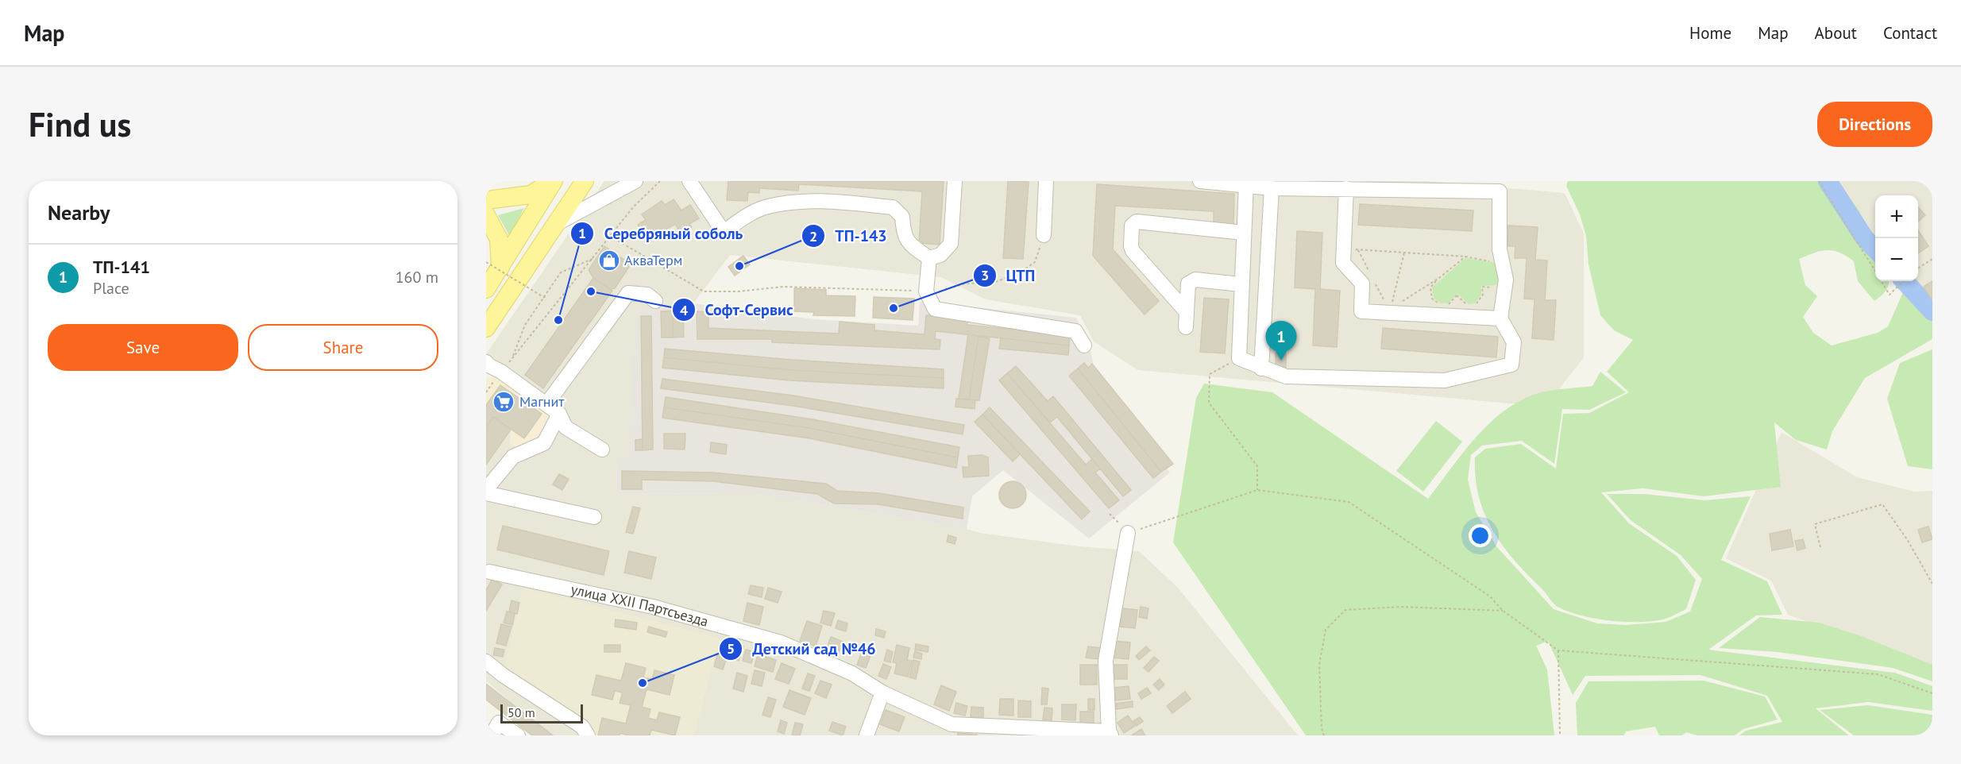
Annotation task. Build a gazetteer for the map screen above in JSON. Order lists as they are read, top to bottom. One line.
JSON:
{"streets":{"street":["улица XXII Партсъезда"]},"places":{"shop":["АкваТерм"],"other":["ТП-143","Софт-Сервис","ЦТП","Серебряный соболь","Детский сад №46"],"supermarket":["Магнит"]},"scale_bar":"50 m","page":{"header":"Map","nav":["Home","Map","About","Contact"],"buttons":["Directions",["Save","Share"]],"title":"Find us","heading":"Nearby","map_buttons":["+","−"],"list":[{"mark":"1","name":"ТП-141","note":"Place","value":"160 m"}],"pins":"1","scale":"50 m"}}
